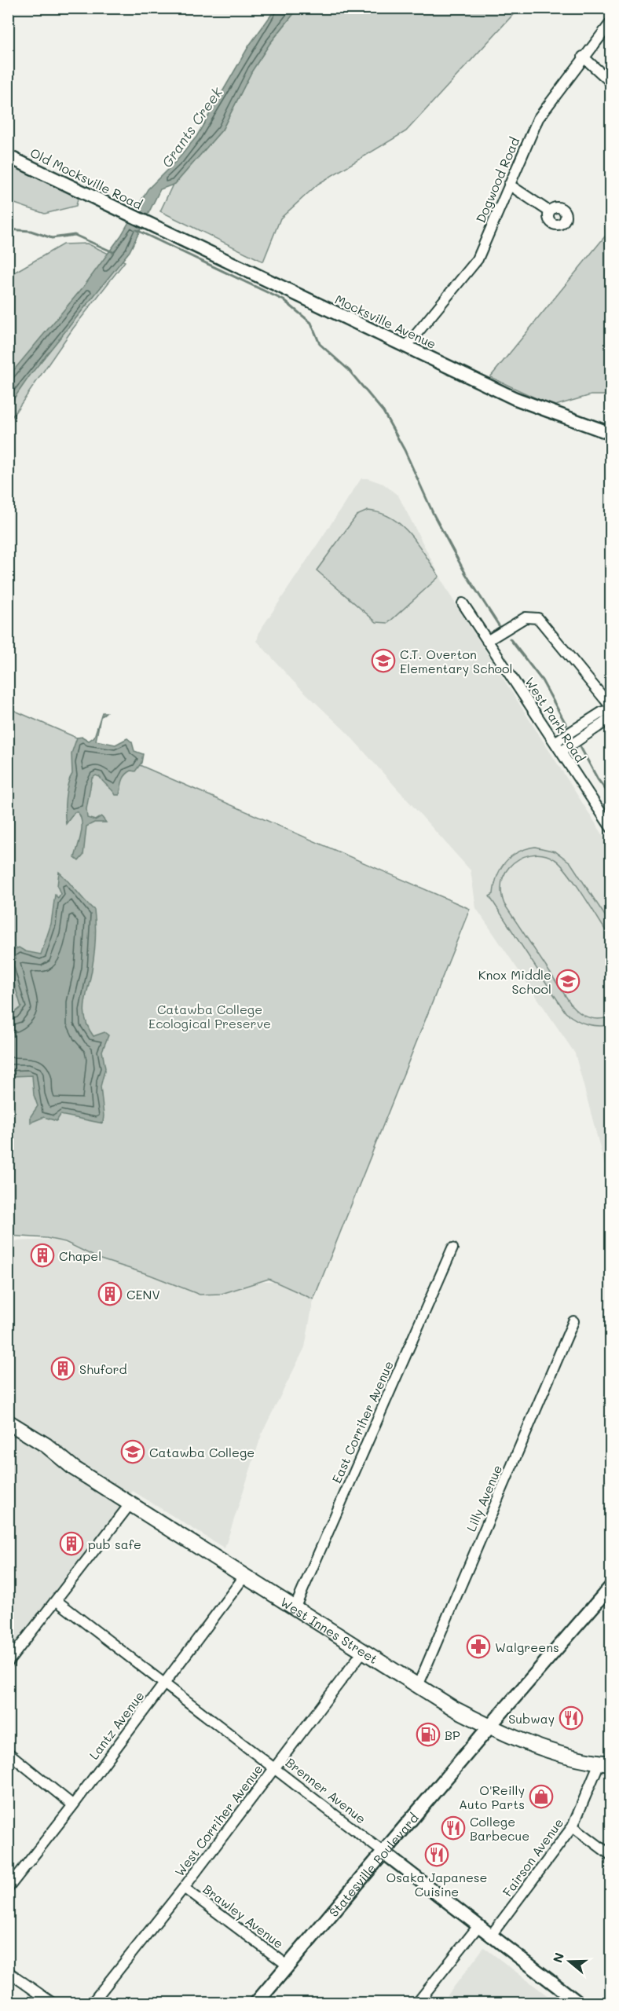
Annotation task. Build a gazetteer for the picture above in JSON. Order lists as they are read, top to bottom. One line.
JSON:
{"streets":{"main road":["West Innes Street","Statesville Boulevard"],"street":["Old Mocksville Road","Dogwood Road","Mocksville Avenue","West Park Road","East Corriher Avenue","Lilly Avenue","Lantz Avenue","Brenner Avenue","West Corriher Avenue","Fairson Avenue","Brawley Avenue"]},"crossings":[["Old Mocksville Road","Mocksville Avenue"],["Dogwood Road","Mocksville Avenue"],["East Corriher Avenue","West Innes Street"],["Lilly Avenue","West Innes Street"],["West Innes Street","Lantz Avenue"],["West Innes Street","West Corriher Avenue"],["West Innes Street","Fairson Avenue"],["West Innes Street","Statesville Boulevard"],["Lantz Avenue","Brenner Avenue"],["Brenner Avenue","West Corriher Avenue"],["Brenner Avenue","Fairson Avenue"],["Brenner Avenue","Statesville Boulevard"],["West Corriher Avenue","Brawley Avenue"],["Statesville Boulevard","Brawley Avenue"]],"water":["Grants Creek"],"parks":["Catawba College Ecological Preserve"],"places":{"school or university":["C.T. Overton Elementary School","Knox Middle School","Catawba College"],"building":["Chapel","CENV","Shuford","pub safe"],"pharmacy":["Walgreens"],"restaurant":["Subway","College Barbecue","Osaka Japanese Cuisine"],"fuel station":["BP"],"shop":["O'Reilly Auto Parts"]},"north":"left"}
